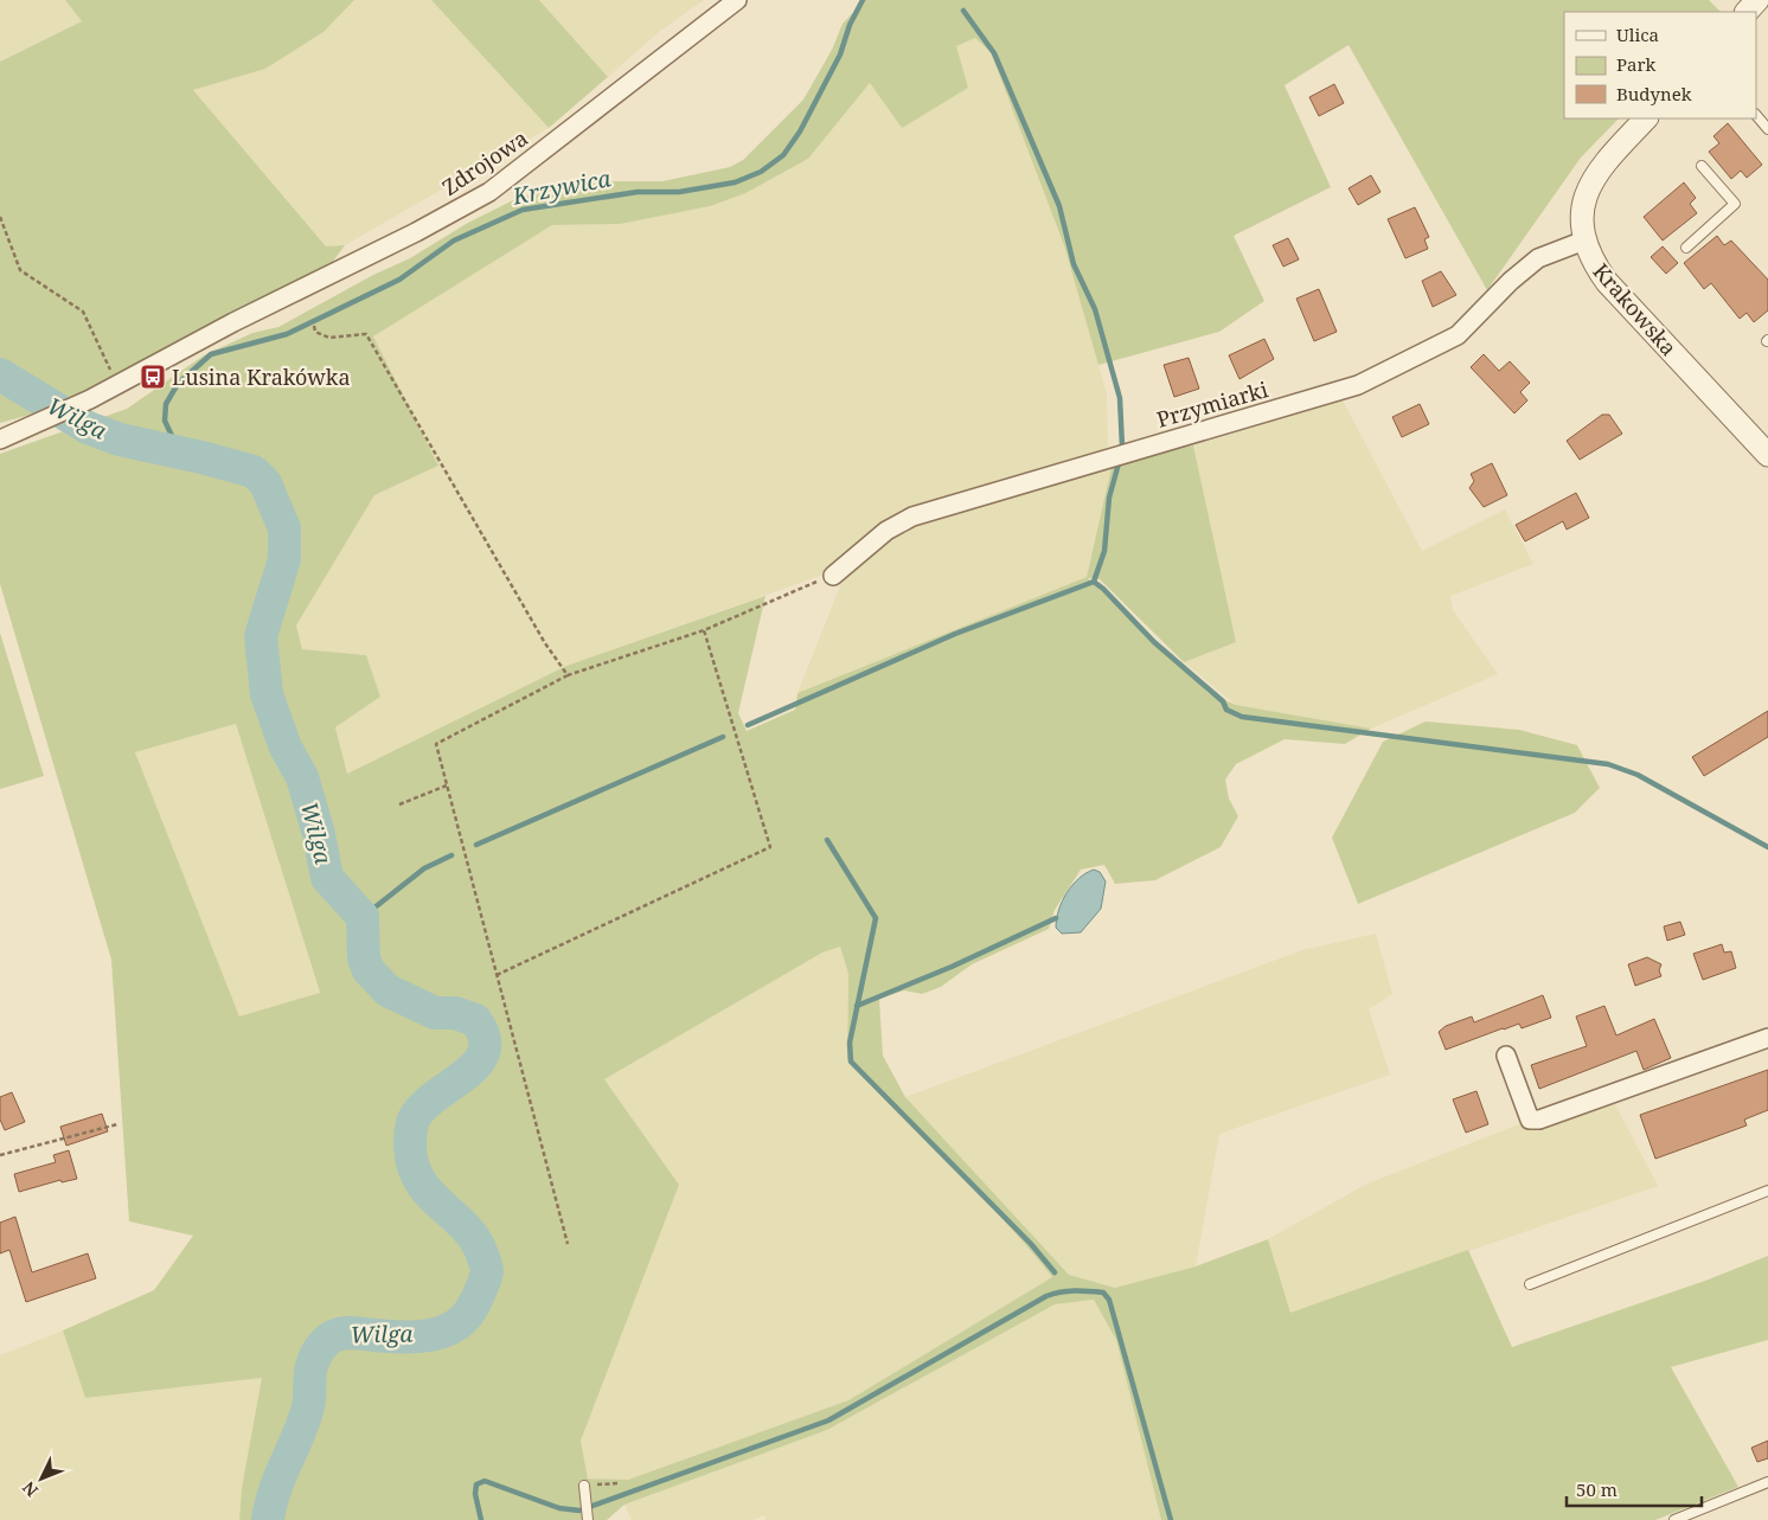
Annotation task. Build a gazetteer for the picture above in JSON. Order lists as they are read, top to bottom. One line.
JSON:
{"streets":{"street":["Zdrojowa","Krakowska","Przymiarki"]},"crossings":[["Krakowska","Przymiarki"]],"water":["Krzywica","Wilga"],"places":{"bus stop":["Lusina Krakówka"]},"legend":["Ulica","Park","Budynek"],"scale_bar":"50 m","north":"bottom left"}
